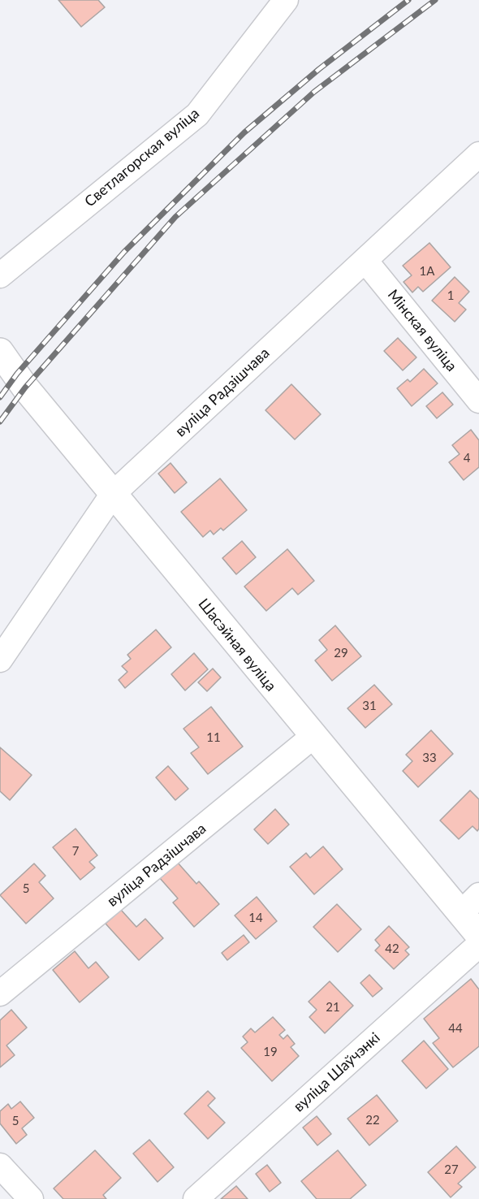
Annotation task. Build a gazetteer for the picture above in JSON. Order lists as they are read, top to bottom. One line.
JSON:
{"streets":{"main road":["Шасэйная вуліца"],"street":["Светлагорская вуліца","Мінская вуліца","вуліца Радзішчава","вуліца Шаўчэнкі"]},"crossings":[["Мінская вуліца","вуліца Радзішчава"],["вуліца Радзішчава","Шасэйная вуліца"]],"house_numbers":["1А","1","4","29","31","11","33","7","5","14","42","21","44","19","22","5","27"]}
